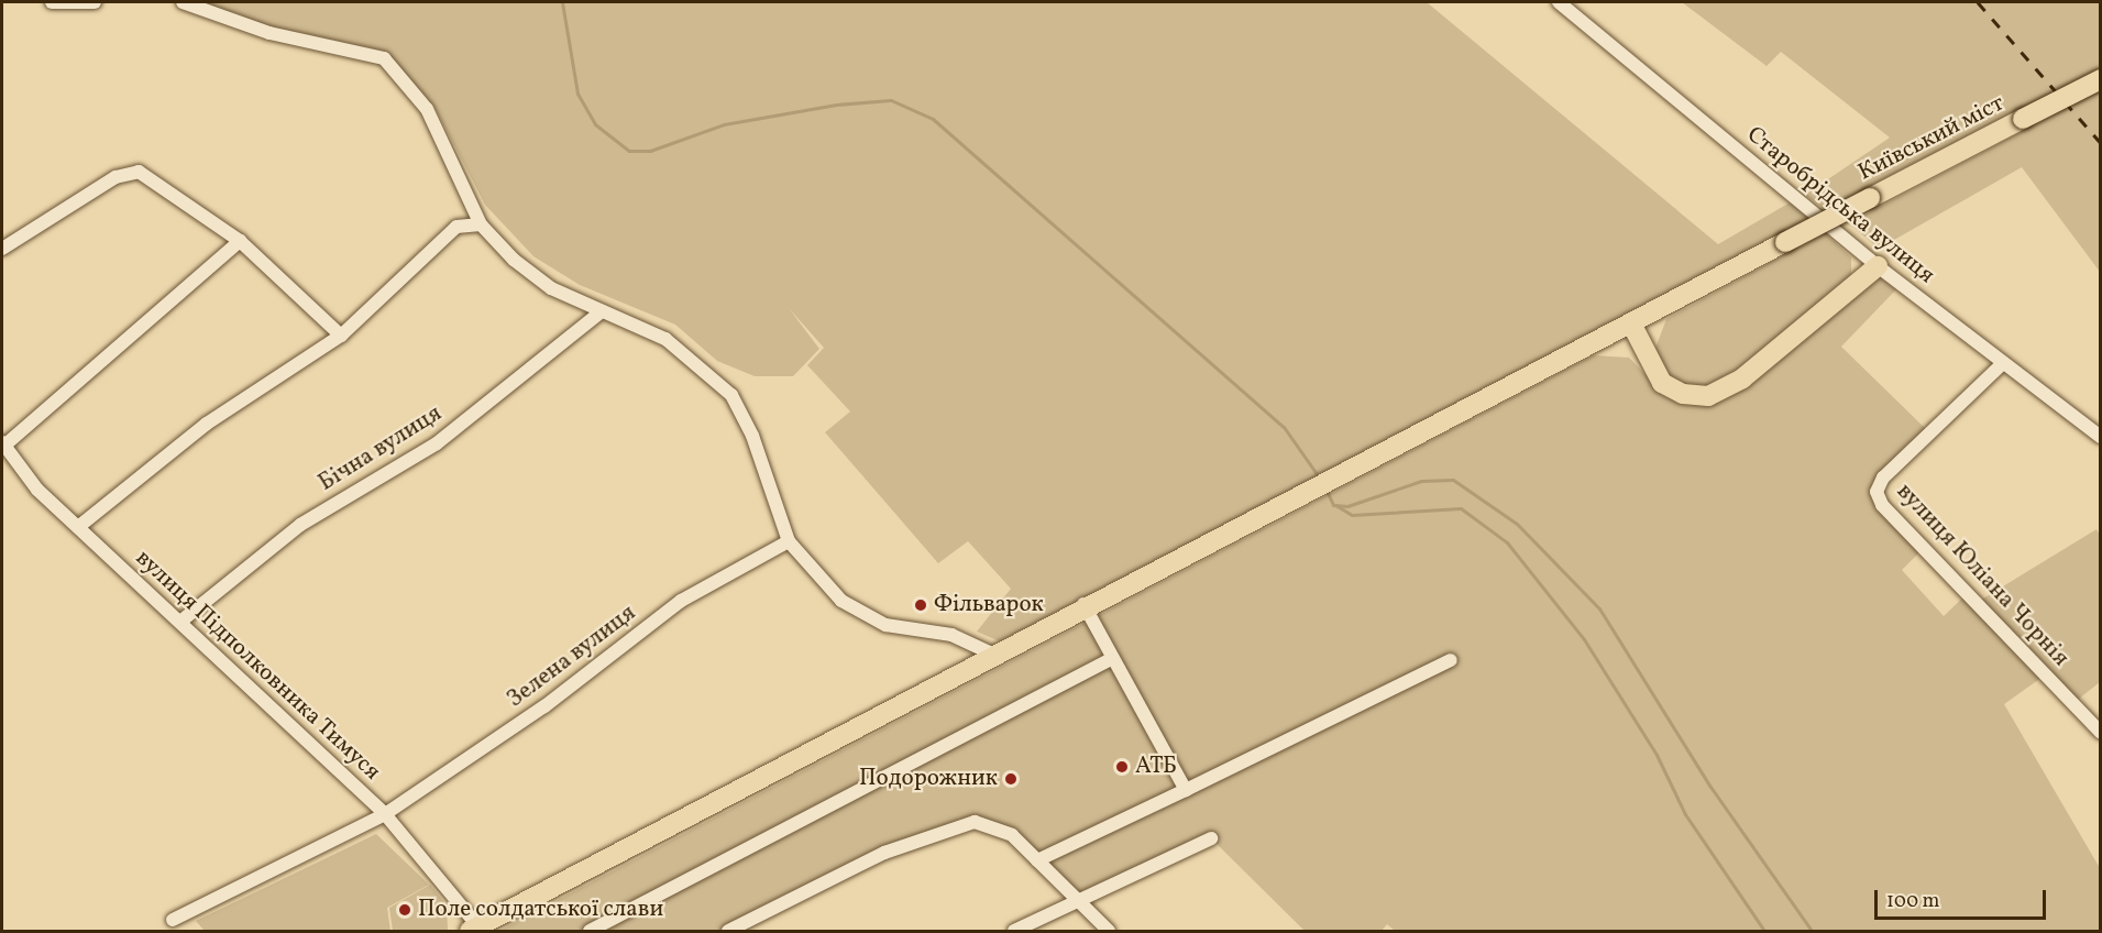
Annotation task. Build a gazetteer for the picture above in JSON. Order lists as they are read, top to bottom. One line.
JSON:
{"streets":{"highway":["Київський міст"],"street":["Старобрідська вулиця","Бічна вулиця","вулиця Юліана Чорнія","Зелена вулиця","вулиця Підполковника Тимуся"]},"crossings":[["Київський міст","вулиця Підполковника Тимуся"],["Старобрідська вулиця","вулиця Юліана Чорнія"],["Бічна вулиця","вулиця Підполковника Тимуся"],["Зелена вулиця","вулиця Підполковника Тимуся"]],"places":["Фільварок","АТБ","Подорожник","Поле солдатської слави"],"scale_bar":"100 m"}
